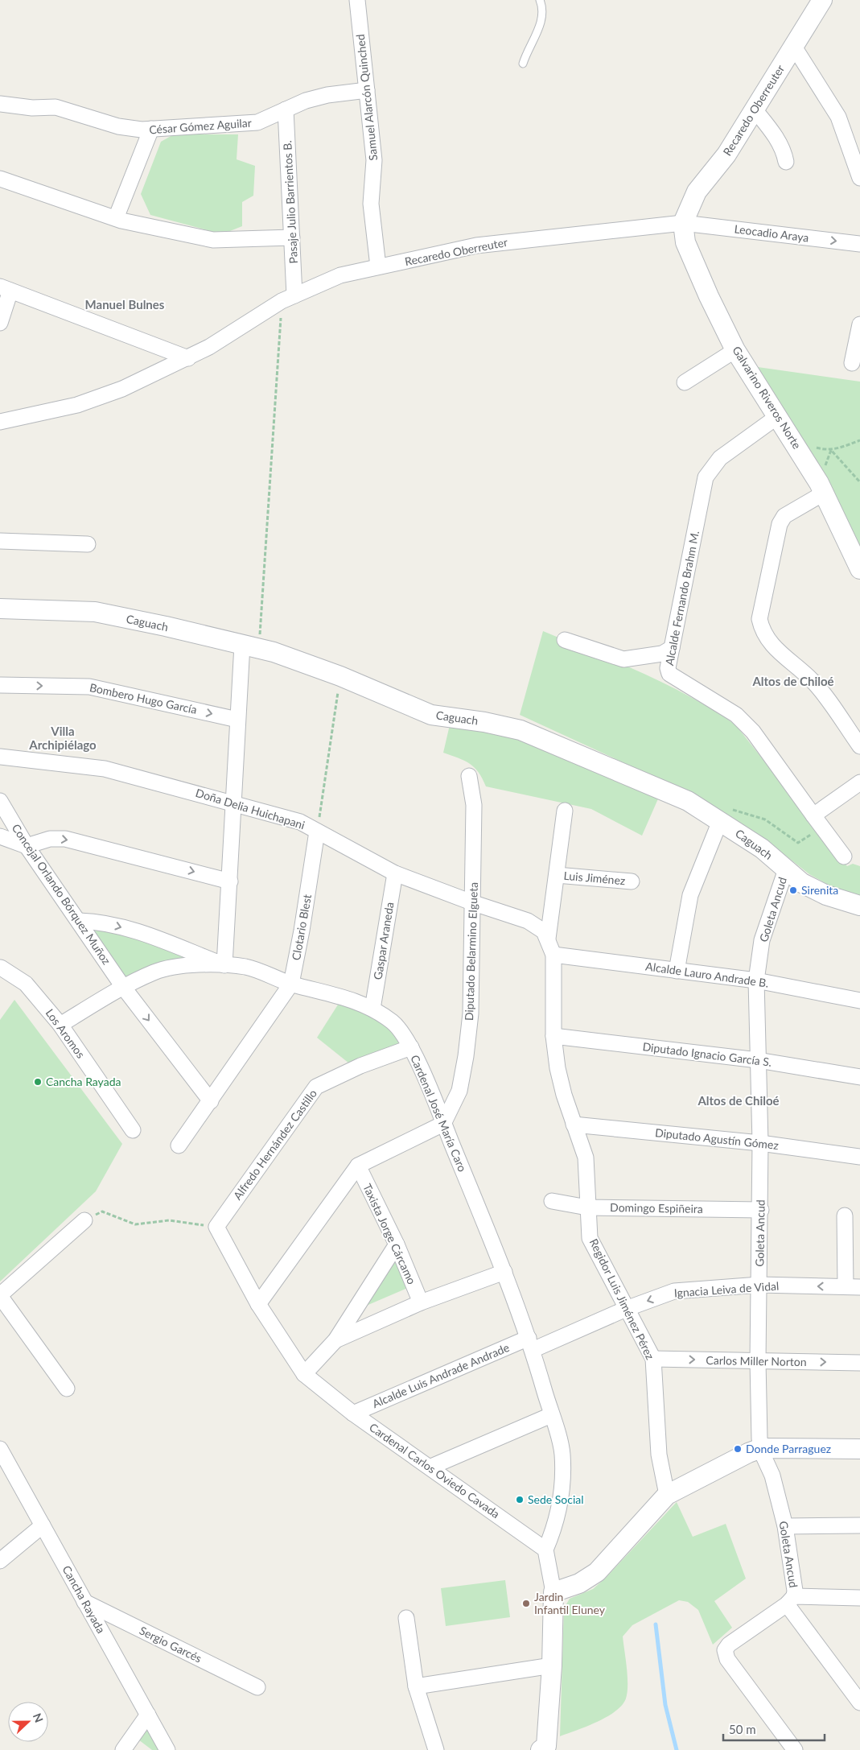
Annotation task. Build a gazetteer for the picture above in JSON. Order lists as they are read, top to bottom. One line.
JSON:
{"streets":{"street":["Samuel Alarcón Quinched","Recaredo Oberreuter","César Gómez Aguilar","Pasaje Julio Barrientos B.","Leocadio Araya","Galvarino Riveros Norte","Alcalde Fernando Brahm M.","Caguach","Bombero Hugo García","Doña Delia Huichapani","Luis Jiménez","Concejal Orlando Bórquez Muñoz","Goleta Ancud","Clotario Blest","Gaspar Araneda","Diputado Belarmino Elgueta","Alcalde Lauro Andrade B.","Los Aromos","Diputado Ignacio García S.","Cardenal José María Caro","Diputado Agustín Gómez","Alfredo Hernández Castillo","Domingo Espiñeira","Taxista Jorge Cárcamo","Ignacia Leiva de Vidal","Regidor Luis Jiménez Pérez","Carlos Miller Norton","Alcalde Luis Andrade Andrade","Cardenal Carlos Oviedo Cavada","Cancha Rayada","Sergio Garcés"]},"crossings":[["Samuel Alarcón Quinched","Recaredo Oberreuter"],["Samuel Alarcón Quinched","César Gómez Aguilar"],["Recaredo Oberreuter","Pasaje Julio Barrientos B."],["Recaredo Oberreuter","Leocadio Araya"],["Recaredo Oberreuter","Galvarino Riveros Norte"],["César Gómez Aguilar","Pasaje Julio Barrientos B."],["Leocadio Araya","Galvarino Riveros Norte"],["Galvarino Riveros Norte","Alcalde Fernando Brahm M."],["Caguach","Goleta Ancud"],["Doña Delia Huichapani","Luis Jiménez"],["Doña Delia Huichapani","Clotario Blest"],["Doña Delia Huichapani","Gaspar Araneda"],["Doña Delia Huichapani","Diputado Belarmino Elgueta"],["Doña Delia Huichapani","Regidor Luis Jiménez Pérez"],["Luis Jiménez","Regidor Luis Jiménez Pérez"],["Concejal Orlando Bórquez Muñoz","Clotario Blest"],["Concejal Orlando Bórquez Muñoz","Cardenal José María Caro"],["Goleta Ancud","Alcalde Lauro Andrade B."],["Goleta Ancud","Diputado Ignacio García S."],["Goleta Ancud","Diputado Agustín Gómez"],["Goleta Ancud","Domingo Espiñeira"],["Goleta Ancud","Ignacia Leiva de Vidal"],["Goleta Ancud","Carlos Miller Norton"],["Clotario Blest","Cardenal José María Caro"],["Gaspar Araneda","Cardenal José María Caro"],["Diputado Belarmino Elgueta","Cardenal José María Caro"],["Alcalde Lauro Andrade B.","Regidor Luis Jiménez Pérez"],["Los Aromos","Cardenal José María Caro"],["Diputado Ignacio García S.","Regidor Luis Jiménez Pérez"],["Cardenal José María Caro","Alfredo Hernández Castillo"],["Cardenal José María Caro","Ignacia Leiva de Vidal"],["Cardenal José María Caro","Alcalde Luis Andrade Andrade"],["Cardenal José María Caro","Cardenal Carlos Oviedo Cavada"],["Diputado Agustín Gómez","Regidor Luis Jiménez Pérez"],["Alfredo Hernández Castillo","Cardenal Carlos Oviedo Cavada"],["Domingo Espiñeira","Regidor Luis Jiménez Pérez"],["Ignacia Leiva de Vidal","Regidor Luis Jiménez Pérez"],["Ignacia Leiva de Vidal","Alcalde Luis Andrade Andrade"],["Regidor Luis Jiménez Pérez","Carlos Miller Norton"],["Alcalde Luis Andrade Andrade","Cardenal Carlos Oviedo Cavada"],["Cancha Rayada","Sergio Garcés"]],"one_way":["Leocadio Araya","Bombero Hugo García","Concejal Orlando Bórquez Muñoz","Ignacia Leiva de Vidal"],"districts":["Manuel Bulnes","Altos de Chiloé","Villa Archipiélago","Altos de Chiloé"],"places":["Sirenita","Cancha Rayada","Donde Parraguez","Sede Social","Jardin Infantil Eluney"],"scale_bar":"50 m","north":"right"}
